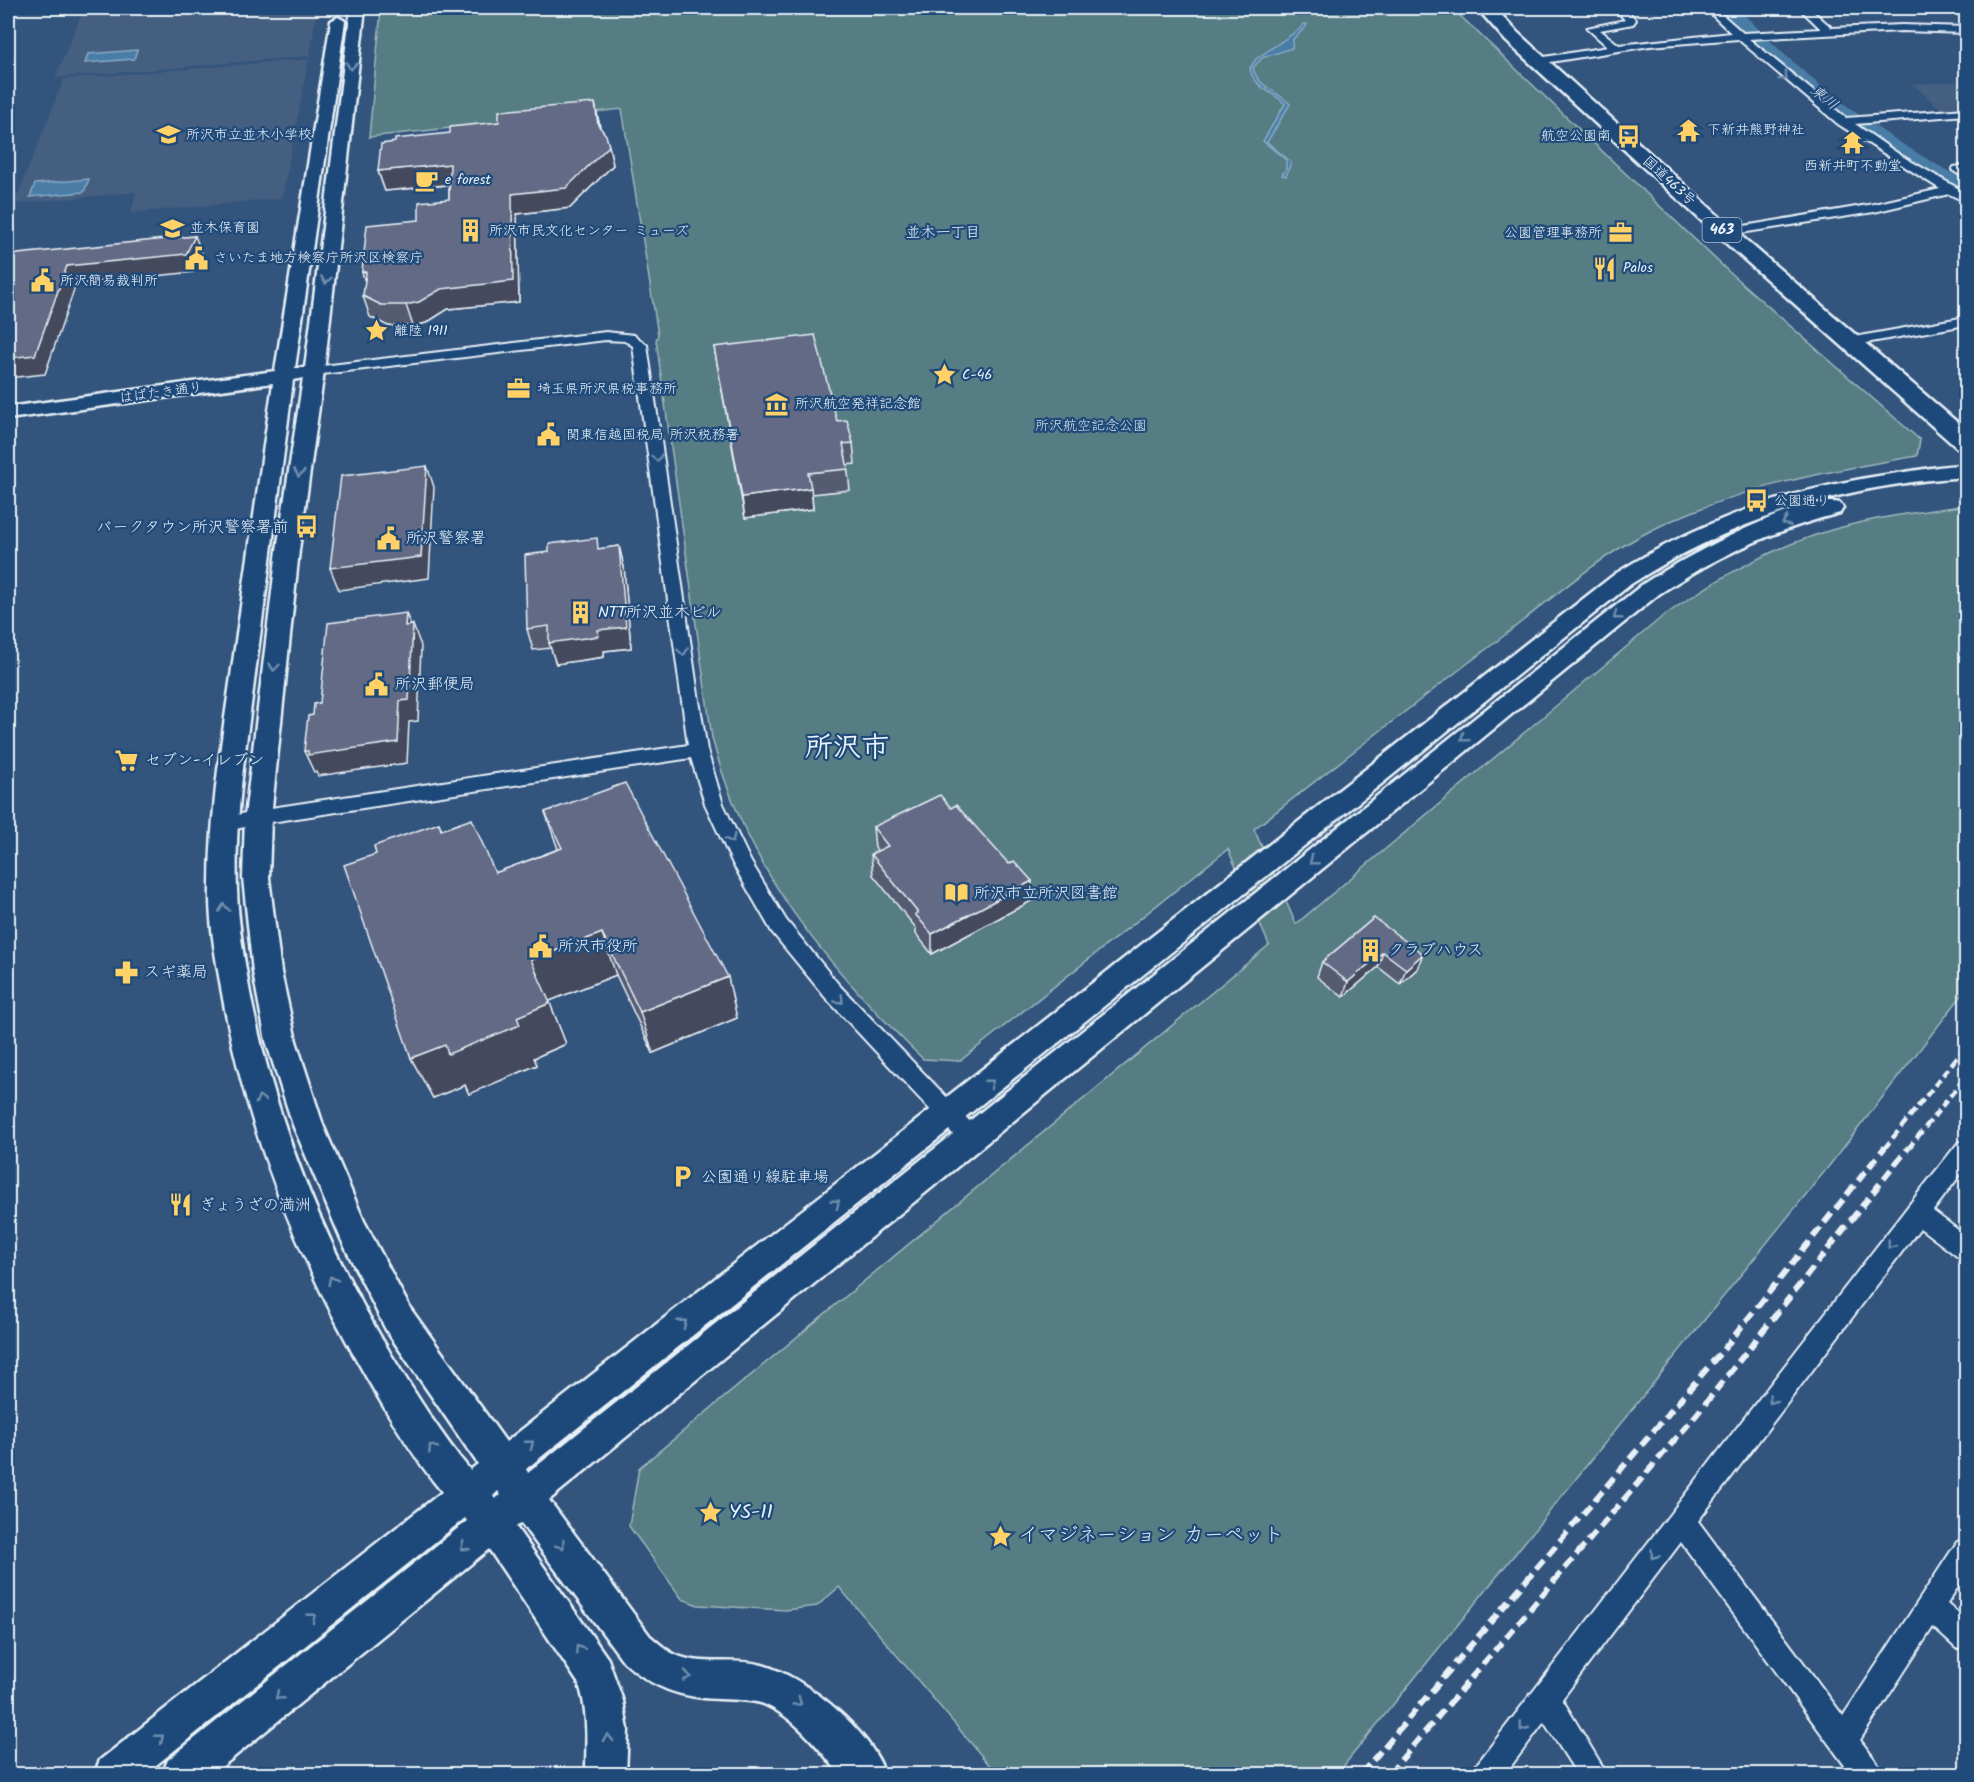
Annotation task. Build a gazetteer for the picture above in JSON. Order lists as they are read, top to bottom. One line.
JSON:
{"streets":{"highway":["国道463号","463"],"street":["はばたき通り"]},"districts":["並木一丁目","所沢市"],"water":["東川"],"parks":["所沢航空記念公園"],"places":{"temple":["下新井熊野神社","西新井町不動堂"],"school or university":["所沢市立並木小学校","並木保育園"],"bus stop":["航空公園南","公園通り","パークタウン所沢警察署前"],"cafe":["e forest"],"building":["所沢市民文化センター ミューズ","NTT所沢並木ビル","クラブハウス"],"office":["公園管理事務所","埼玉県所沢県税事務所"],"public building":["さいたま地方検察庁所沢区検察庁","所沢簡易裁判所","関東信越国税局 所沢税務署","所沢警察署","所沢郵便局","所沢市役所"],"restaurant":["Palos","ぎょうざの満洲"],"place":["離陸 1911","C-46","YS-11","イマジネーション カーペット"],"museum":["所沢航空発祥記念館"],"supermarket":["セブン-イレブン"],"library":["所沢市立所沢図書館"],"pharmacy":["スギ薬局"],"parking":["公園通り線駐車場"]}}
